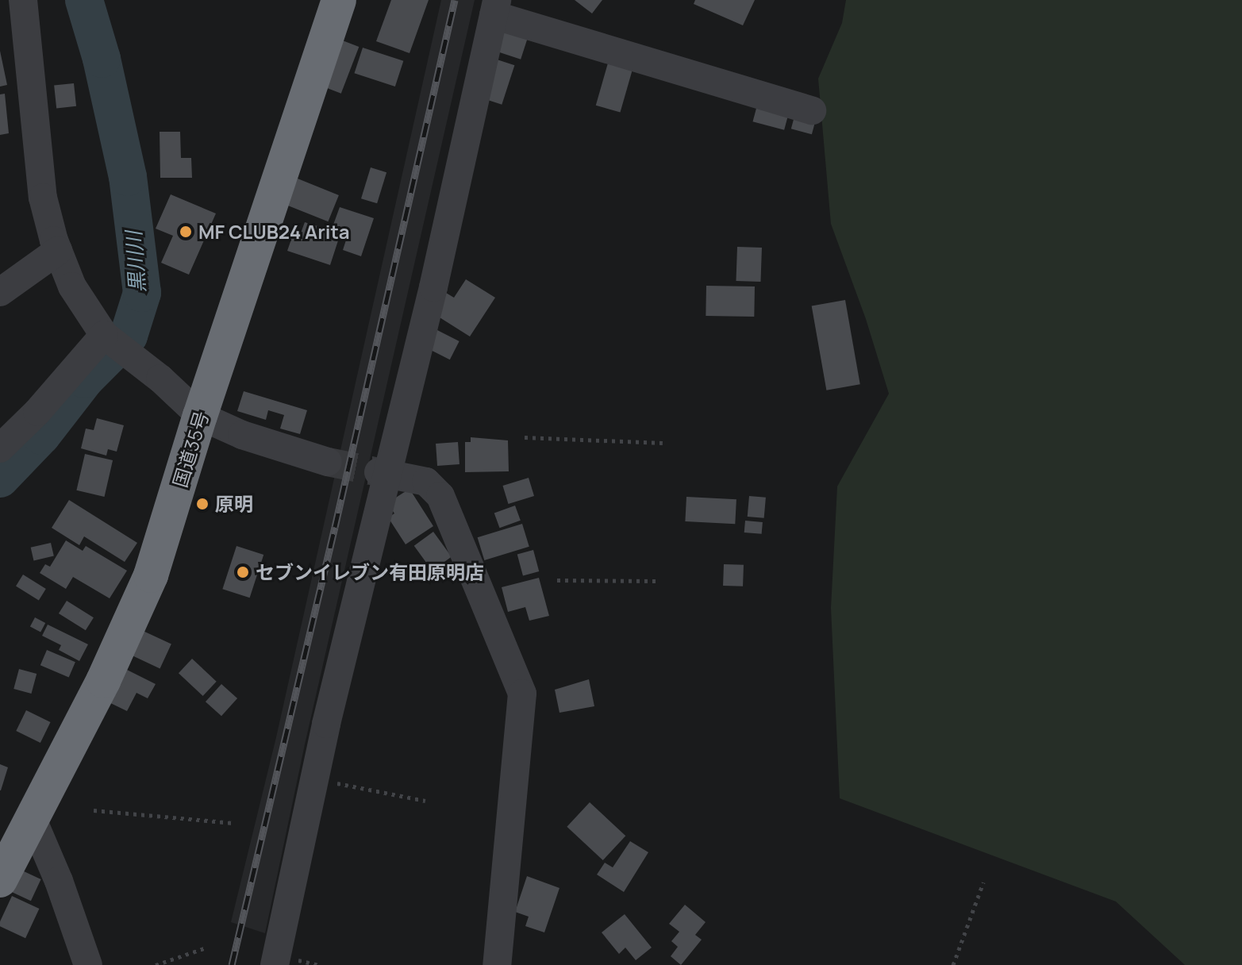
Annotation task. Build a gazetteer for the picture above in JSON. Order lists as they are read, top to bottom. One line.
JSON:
{"streets":{"highway":["国道35号"]},"water":["黒川川"],"places":["MF CLUB24 Arita","原明","セブンイレブン有田原明店"]}
